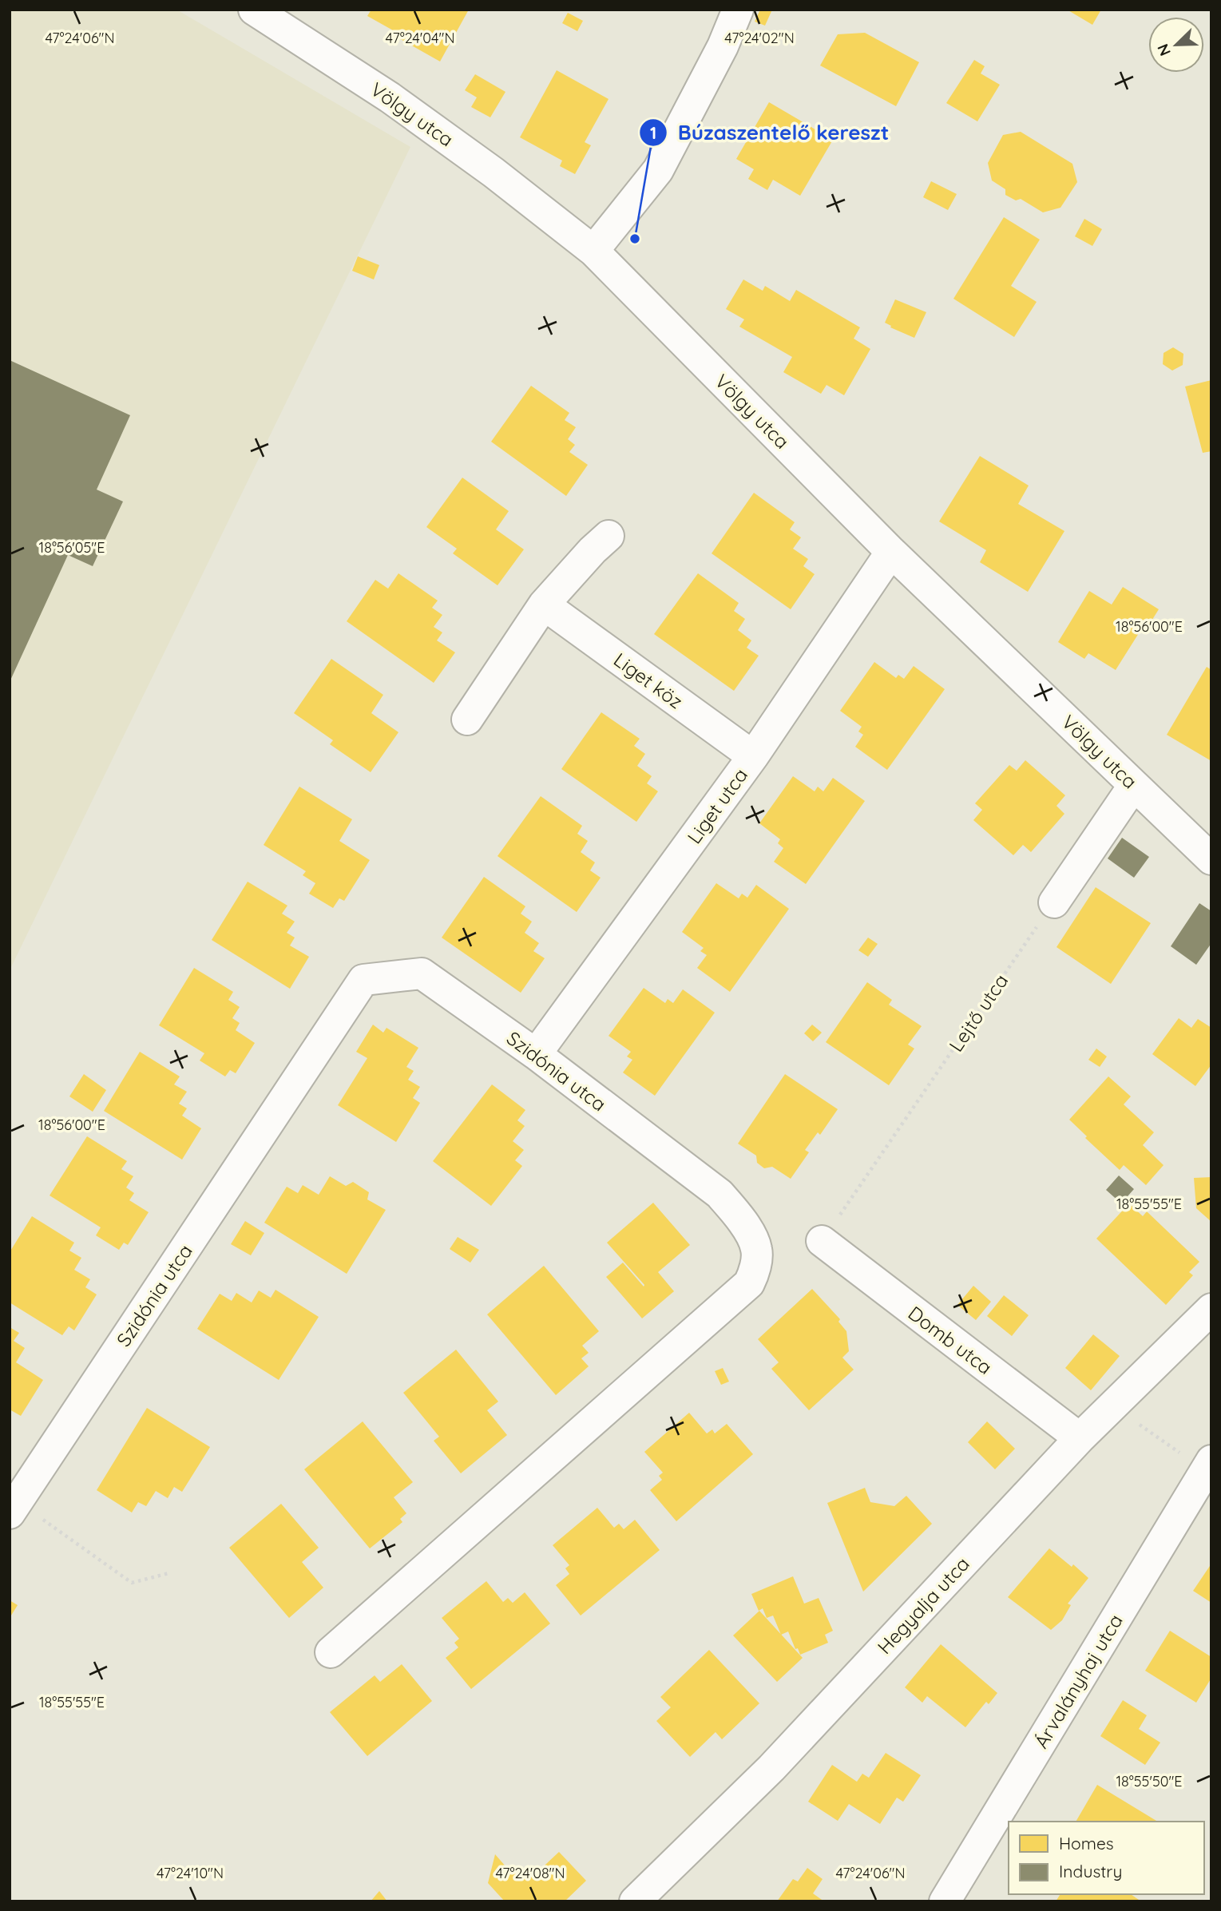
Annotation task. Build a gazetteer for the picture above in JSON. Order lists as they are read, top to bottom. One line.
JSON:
{"streets":{"street":["Völgy utca","Liget köz","Liget utca","Szidónia utca","Domb utca","Hegyalja utca","Árvalányhaj utca"],"path":["Lejtő utca"]},"crossings":[["Völgy utca","Liget utca"],["Liget köz","Liget utca"],["Liget utca","Szidónia utca"],["Lejtő utca","Domb utca"],["Domb utca","Hegyalja utca"]],"places":["Búzaszentelő kereszt"],"legend":["Homes","Industry"],"north":"bottom left","coordinates":["47°24'06\"N","47°24'02\"N","47°24'04\"N","18°56'05\"E","18°56'00\"E","18°55'55\"E","18°55'50\"E","47°24'10\"N","47°24'08\"N"]}
